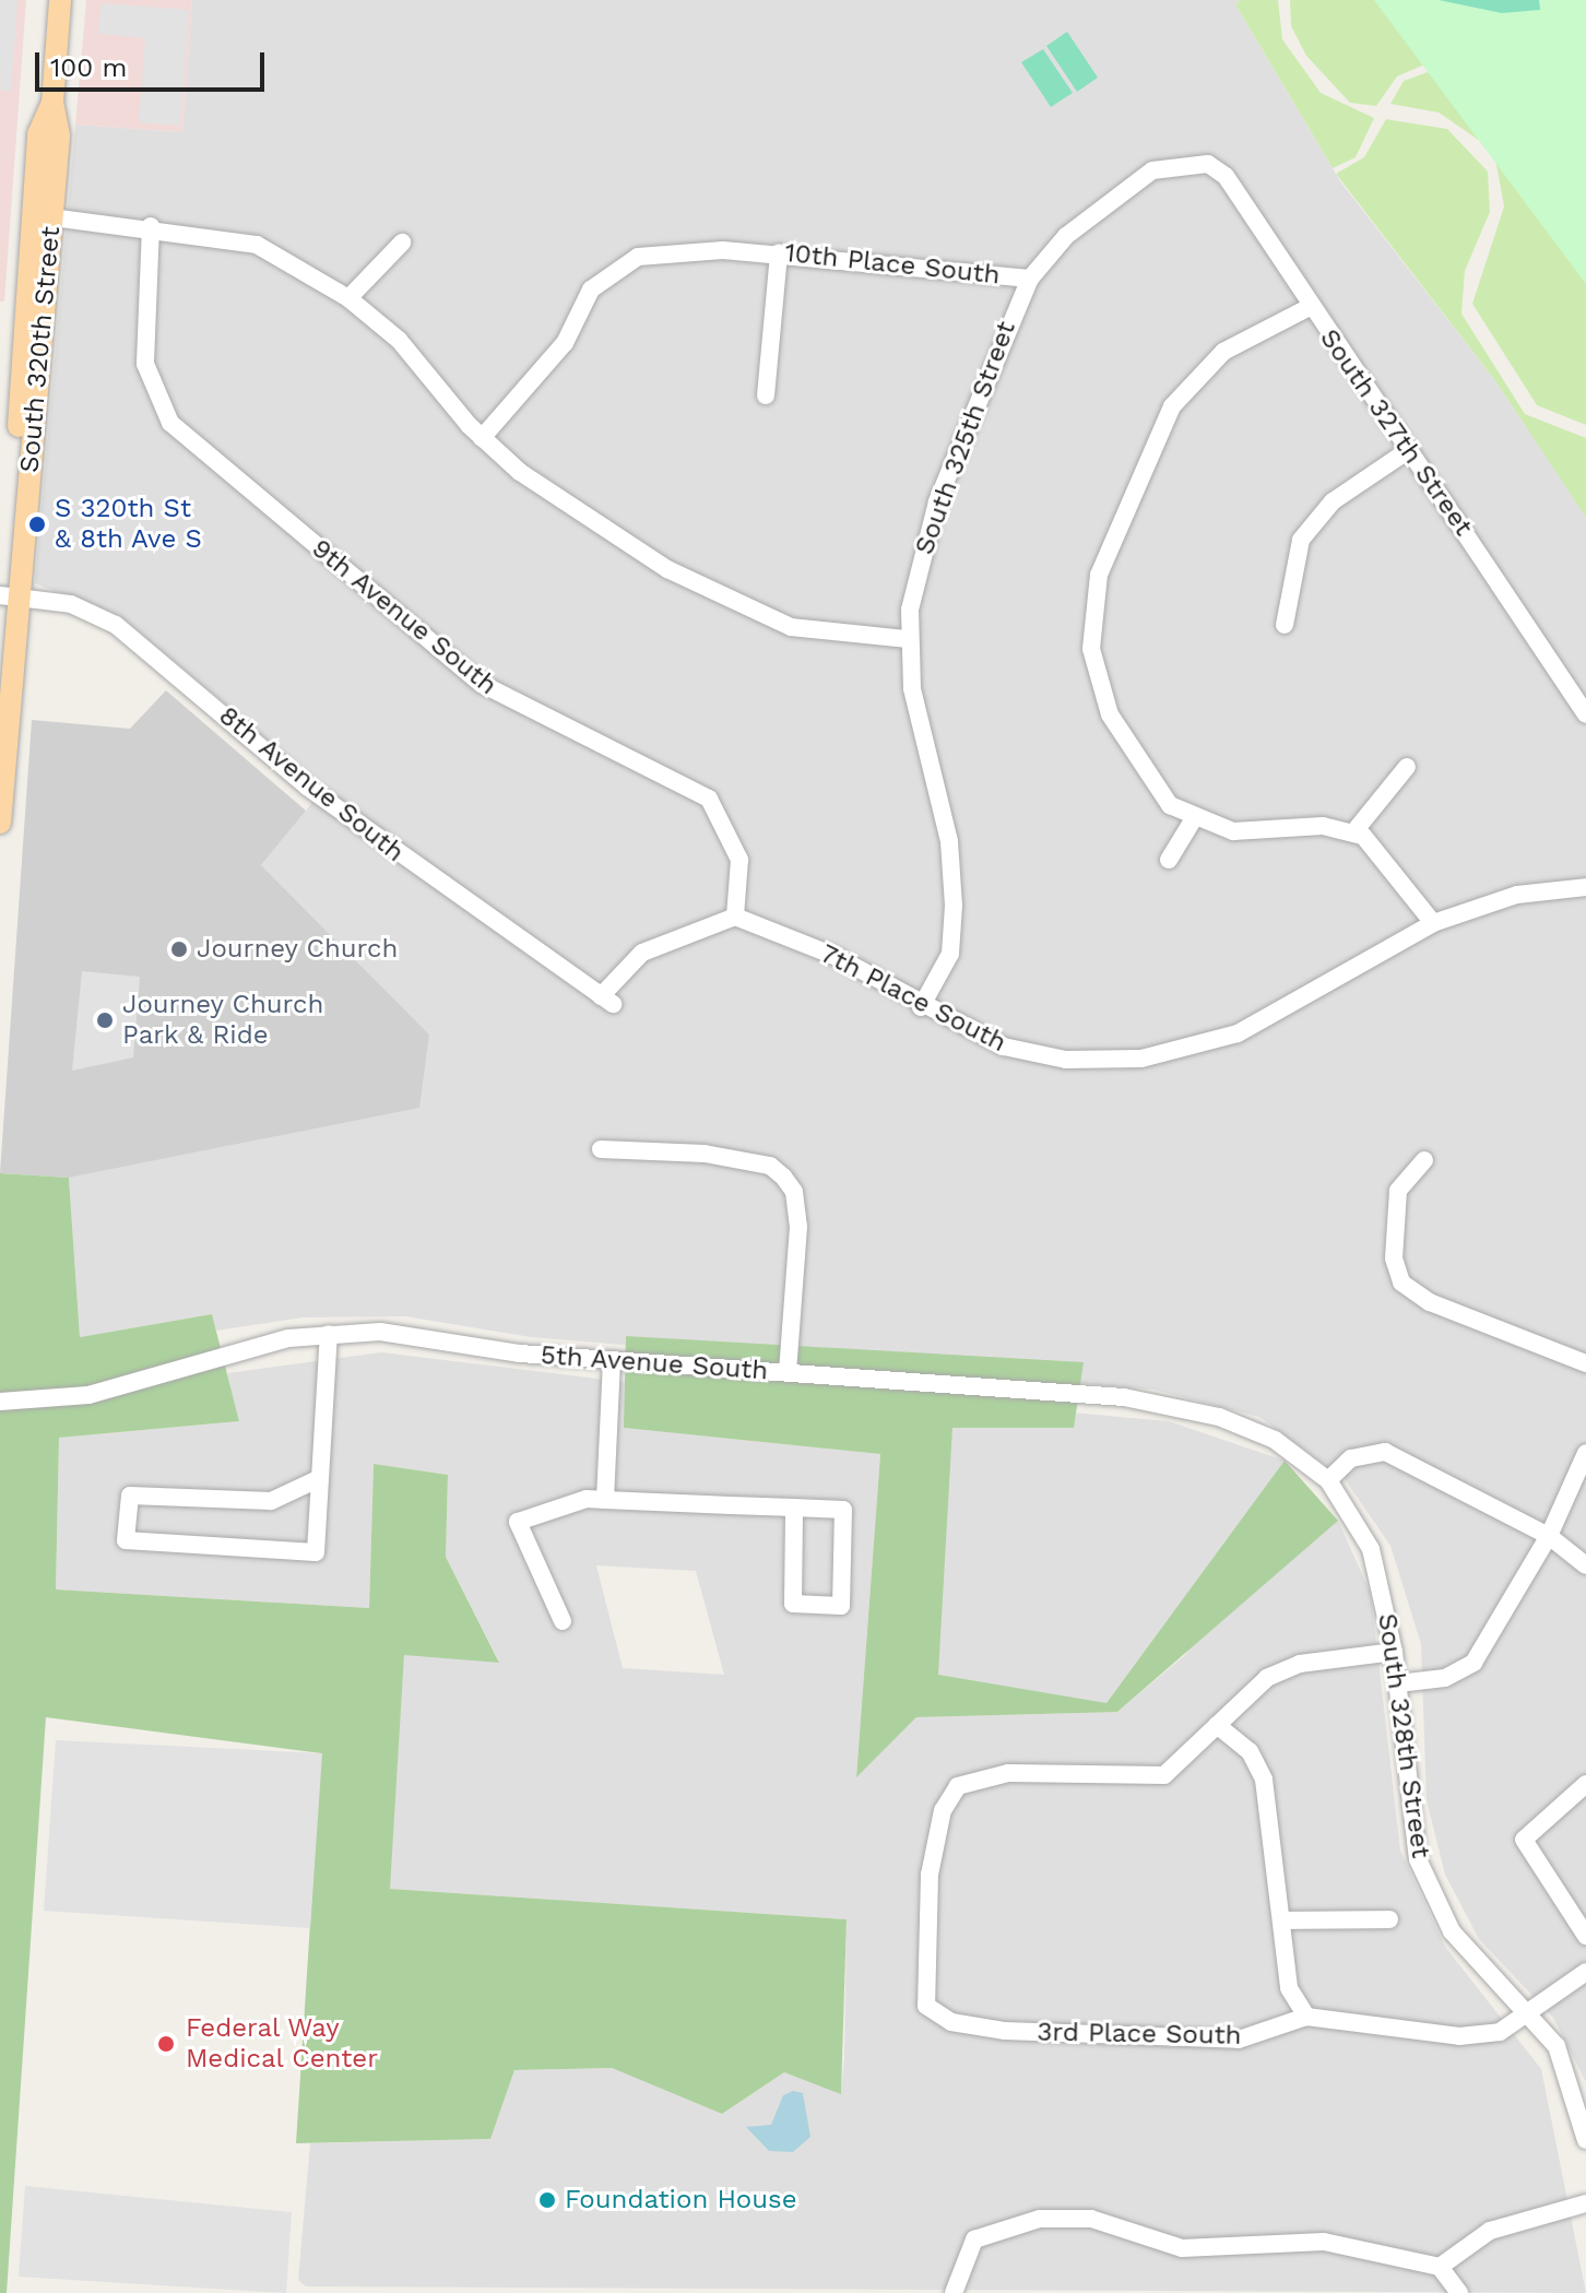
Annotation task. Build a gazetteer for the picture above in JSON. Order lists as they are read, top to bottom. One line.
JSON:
{"streets":{"main road":["South 320th Street"],"street":["10th Place South","South 327th Street","South 325th Street","9th Avenue South","8th Avenue South","7th Place South","5th Avenue South","South 328th Street","3rd Place South"]},"crossings":[["10th Place South","South 327th Street"],["10th Place South","South 325th Street"],["South 320th Street","8th Avenue South"],["South 325th Street","7th Place South"],["9th Avenue South","8th Avenue South"],["9th Avenue South","7th Place South"],["8th Avenue South","7th Place South"],["5th Avenue South","South 328th Street"]],"places":["S 320th St & 8th Ave S","Journey Church","Journey Church Park & Ride","Federal Way Medical Center","Foundation House"],"scale_bar":"100 m"}
